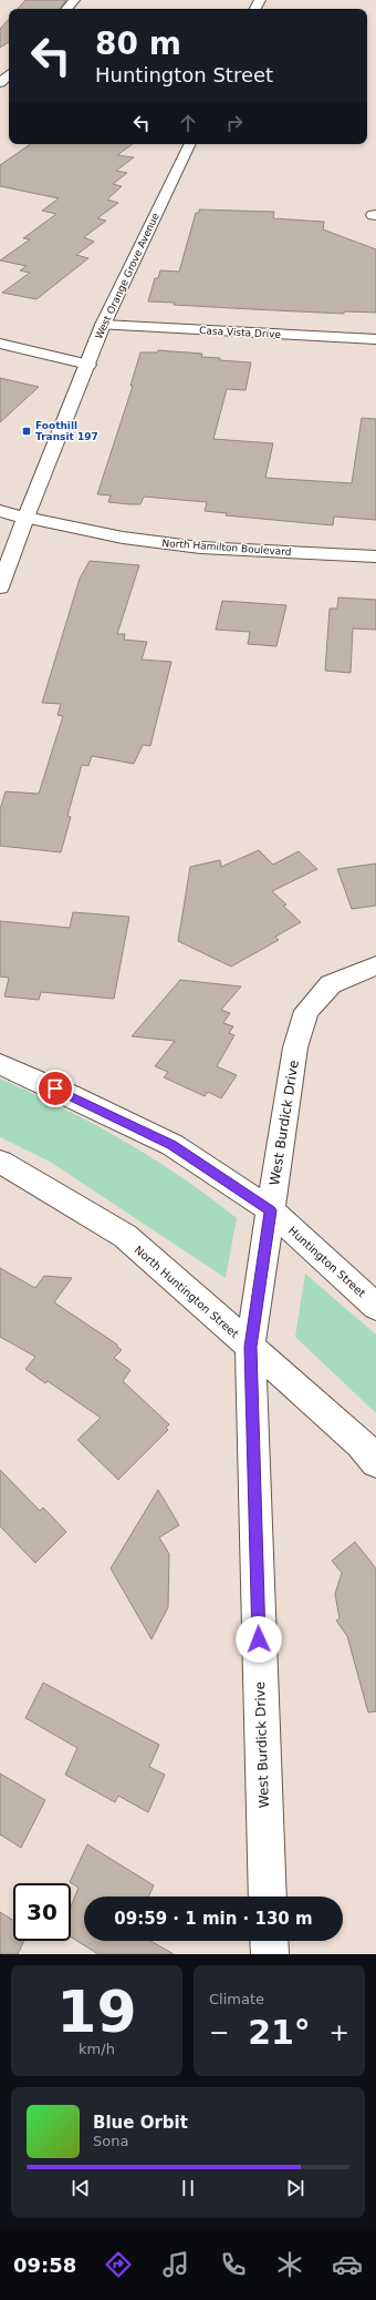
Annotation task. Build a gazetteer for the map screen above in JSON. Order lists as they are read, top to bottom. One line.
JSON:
{"streets":{"street":["West Orange Grove Avenue","Casa Vista Drive","North Hamilton Boulevard","West Burdick Drive","Huntington Street","North Huntington Street"]},"crossings":[["West Orange Grove Avenue","Casa Vista Drive"],["West Orange Grove Avenue","North Hamilton Boulevard"],["West Burdick Drive","Huntington Street"],["West Burdick Drive","North Huntington Street"]],"places":{"transit":["Foothill Transit 197"]},"page":{"turn":["80 m","Huntington Street"],"limit":"30","trip":"09:59 · 1 min · 130 m","tile":[["19","km/h"],"Climate"],"heat":["−","21°","+"],"song":["Blue Orbit","Sona"],"tabs":"09:58"}}
